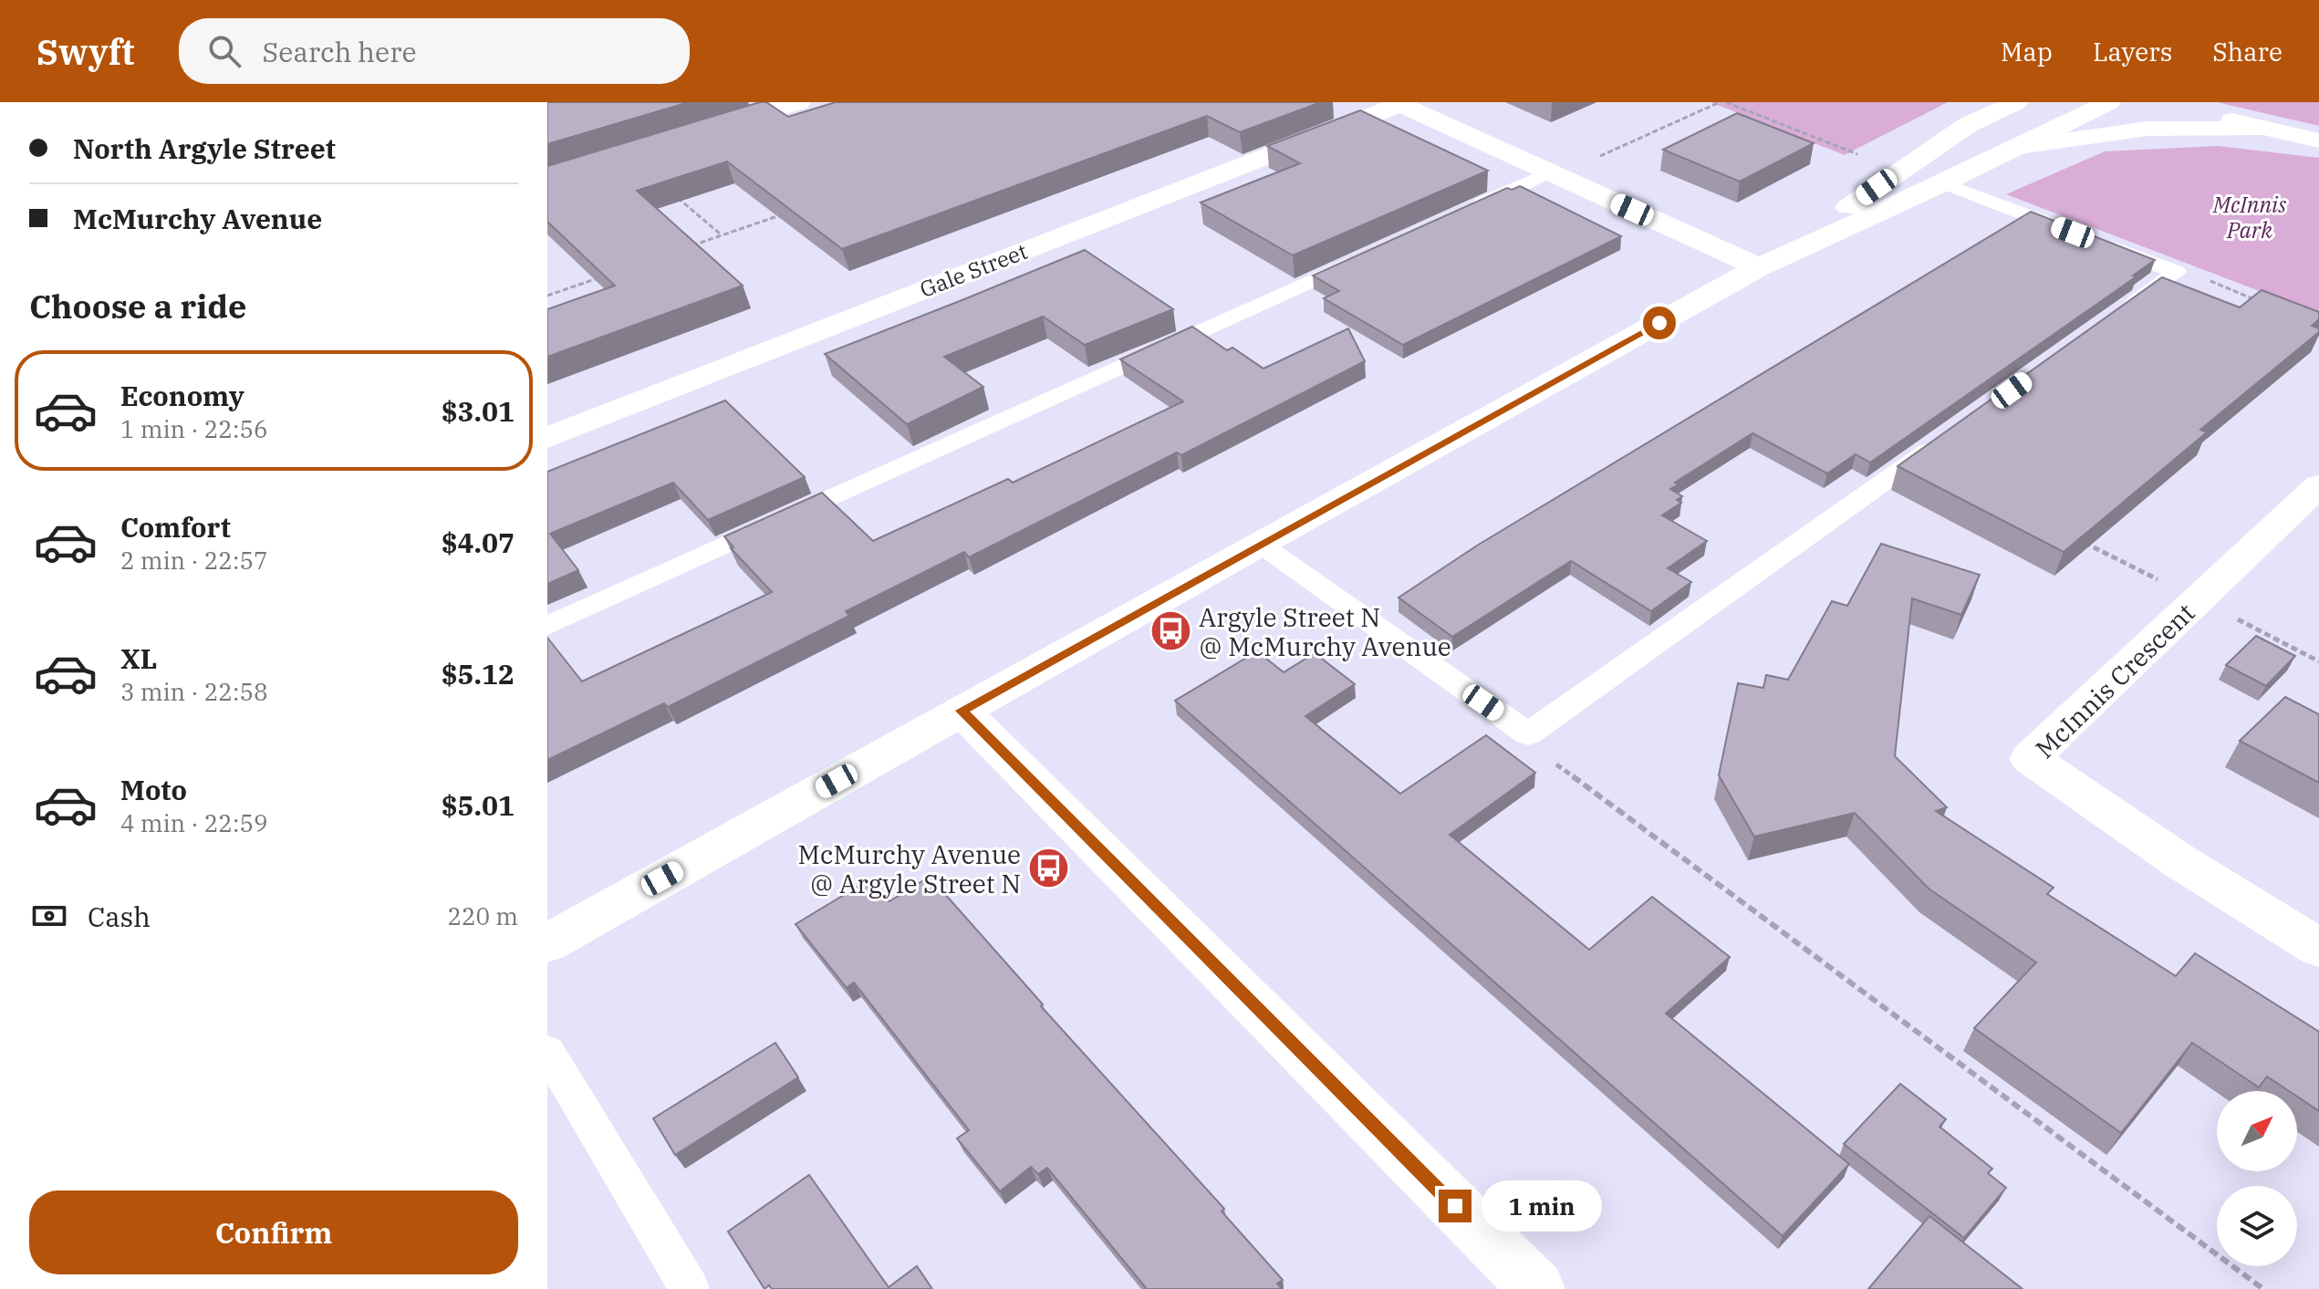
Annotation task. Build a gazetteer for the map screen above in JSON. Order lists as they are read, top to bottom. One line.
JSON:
{"streets":{"main road":["Gale Street","McInnis Crescent"]},"parks":["McInnis Park"],"places":{"bus stop":["Argyle Street N @ McMurchy Avenue","McMurchy Avenue @ Argyle Street N"]},"north":"top right","page":{"header":"Swyft","search":"Search here","nav":["Map","Layers","Share"],"banner":["North Argyle Street","McMurchy Avenue"],"heading":"Choose a ride","list":[{"name":"Economy","note":"1 min · 22:56","value":"$3.01"},{"name":"Comfort","note":"2 min · 22:57","value":"$4.07"},{"name":"XL","note":"3 min · 22:58","value":"$5.12"},{"name":"Moto","note":"4 min · 22:59","value":"$5.01"}],"pay":["Cash","220 m"],"buttons":"Confirm","bubble":"1 min"}}
